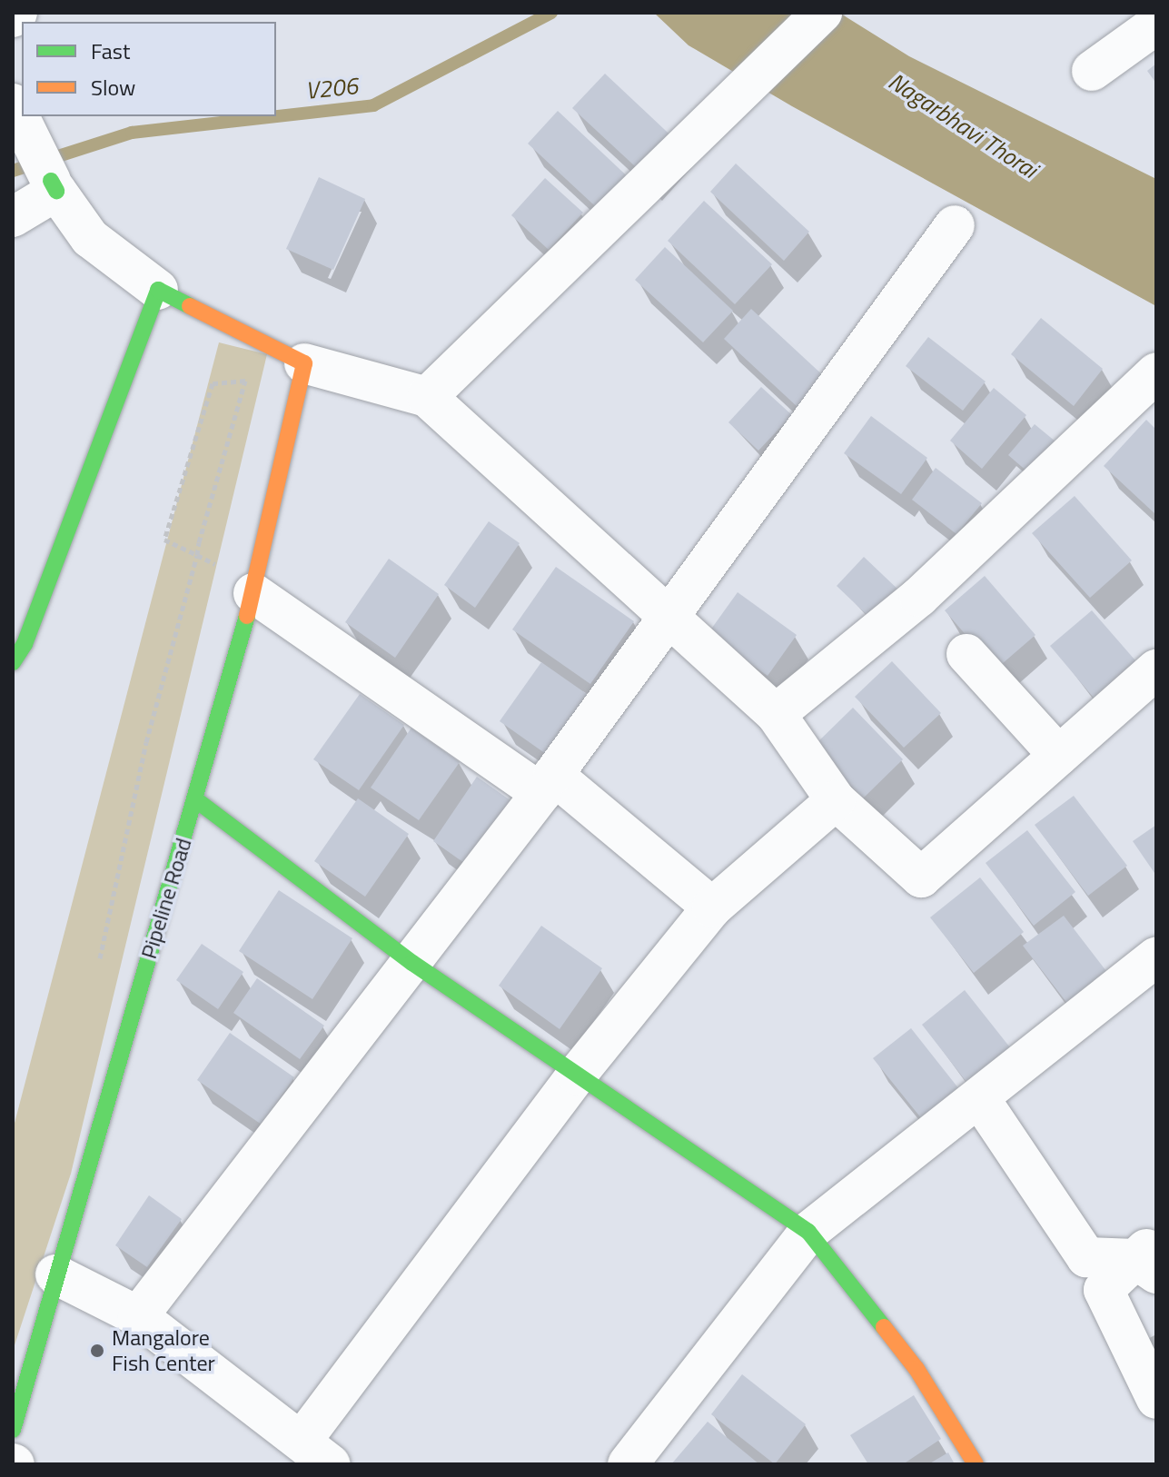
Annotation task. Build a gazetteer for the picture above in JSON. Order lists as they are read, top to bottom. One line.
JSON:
{"streets":{"main road":["Pipeline Road"]},"water":["V206","Nagarbhavi Thorai"],"places":["Mangalore Fish Center"],"legend":["Fast","Slow"]}
